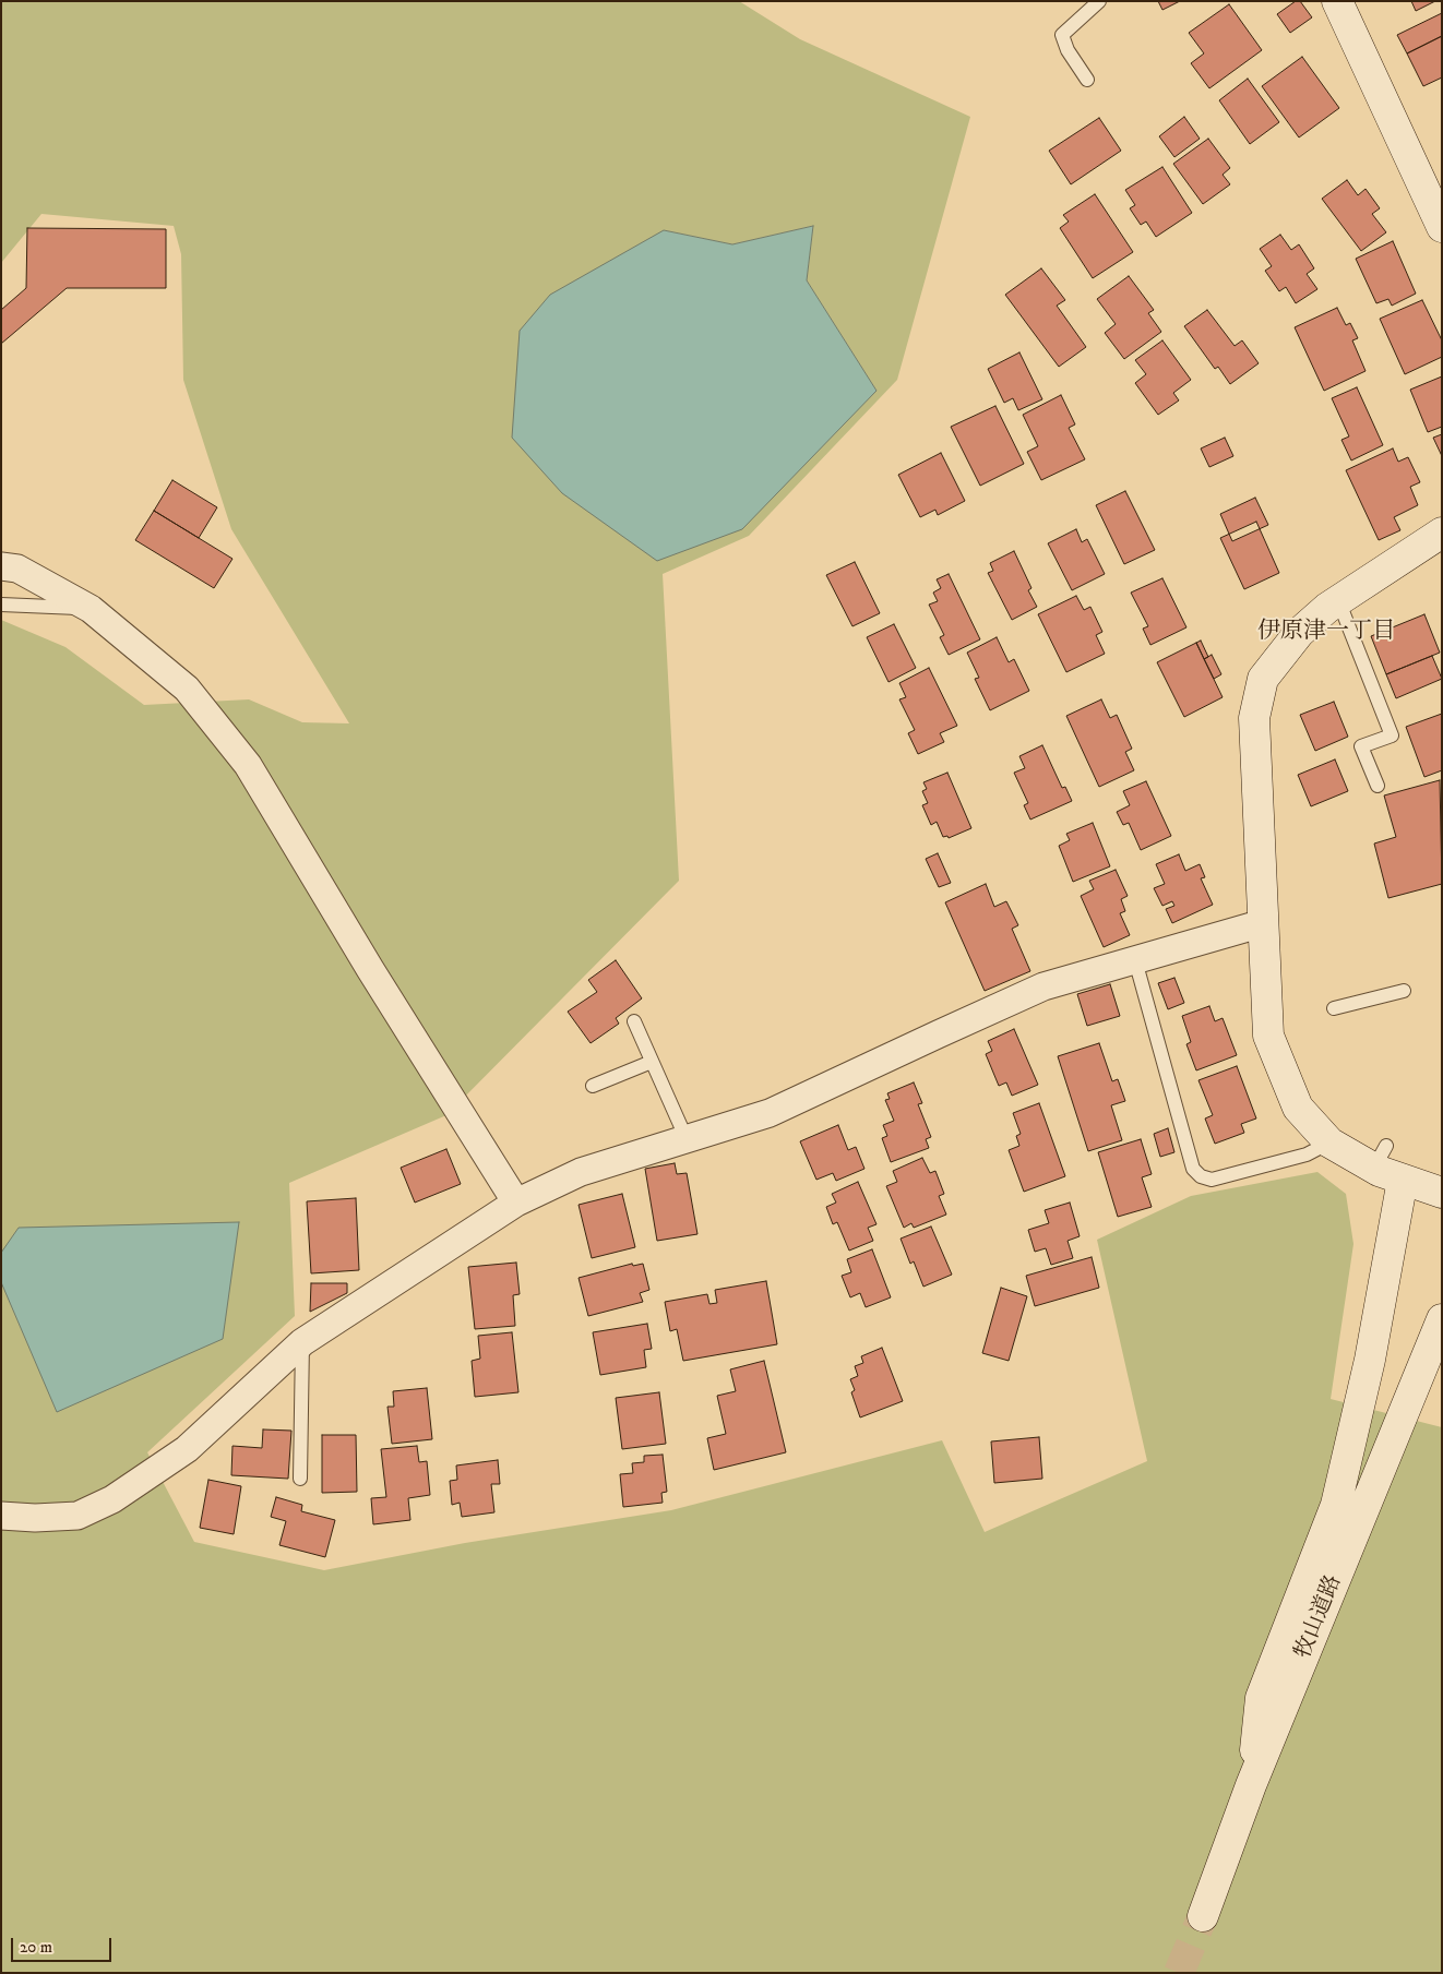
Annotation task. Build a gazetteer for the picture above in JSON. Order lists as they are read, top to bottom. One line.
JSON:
{"streets":{"street":["牧山道路"]},"districts":["伊原津一丁目"],"scale_bar":"20 m"}
